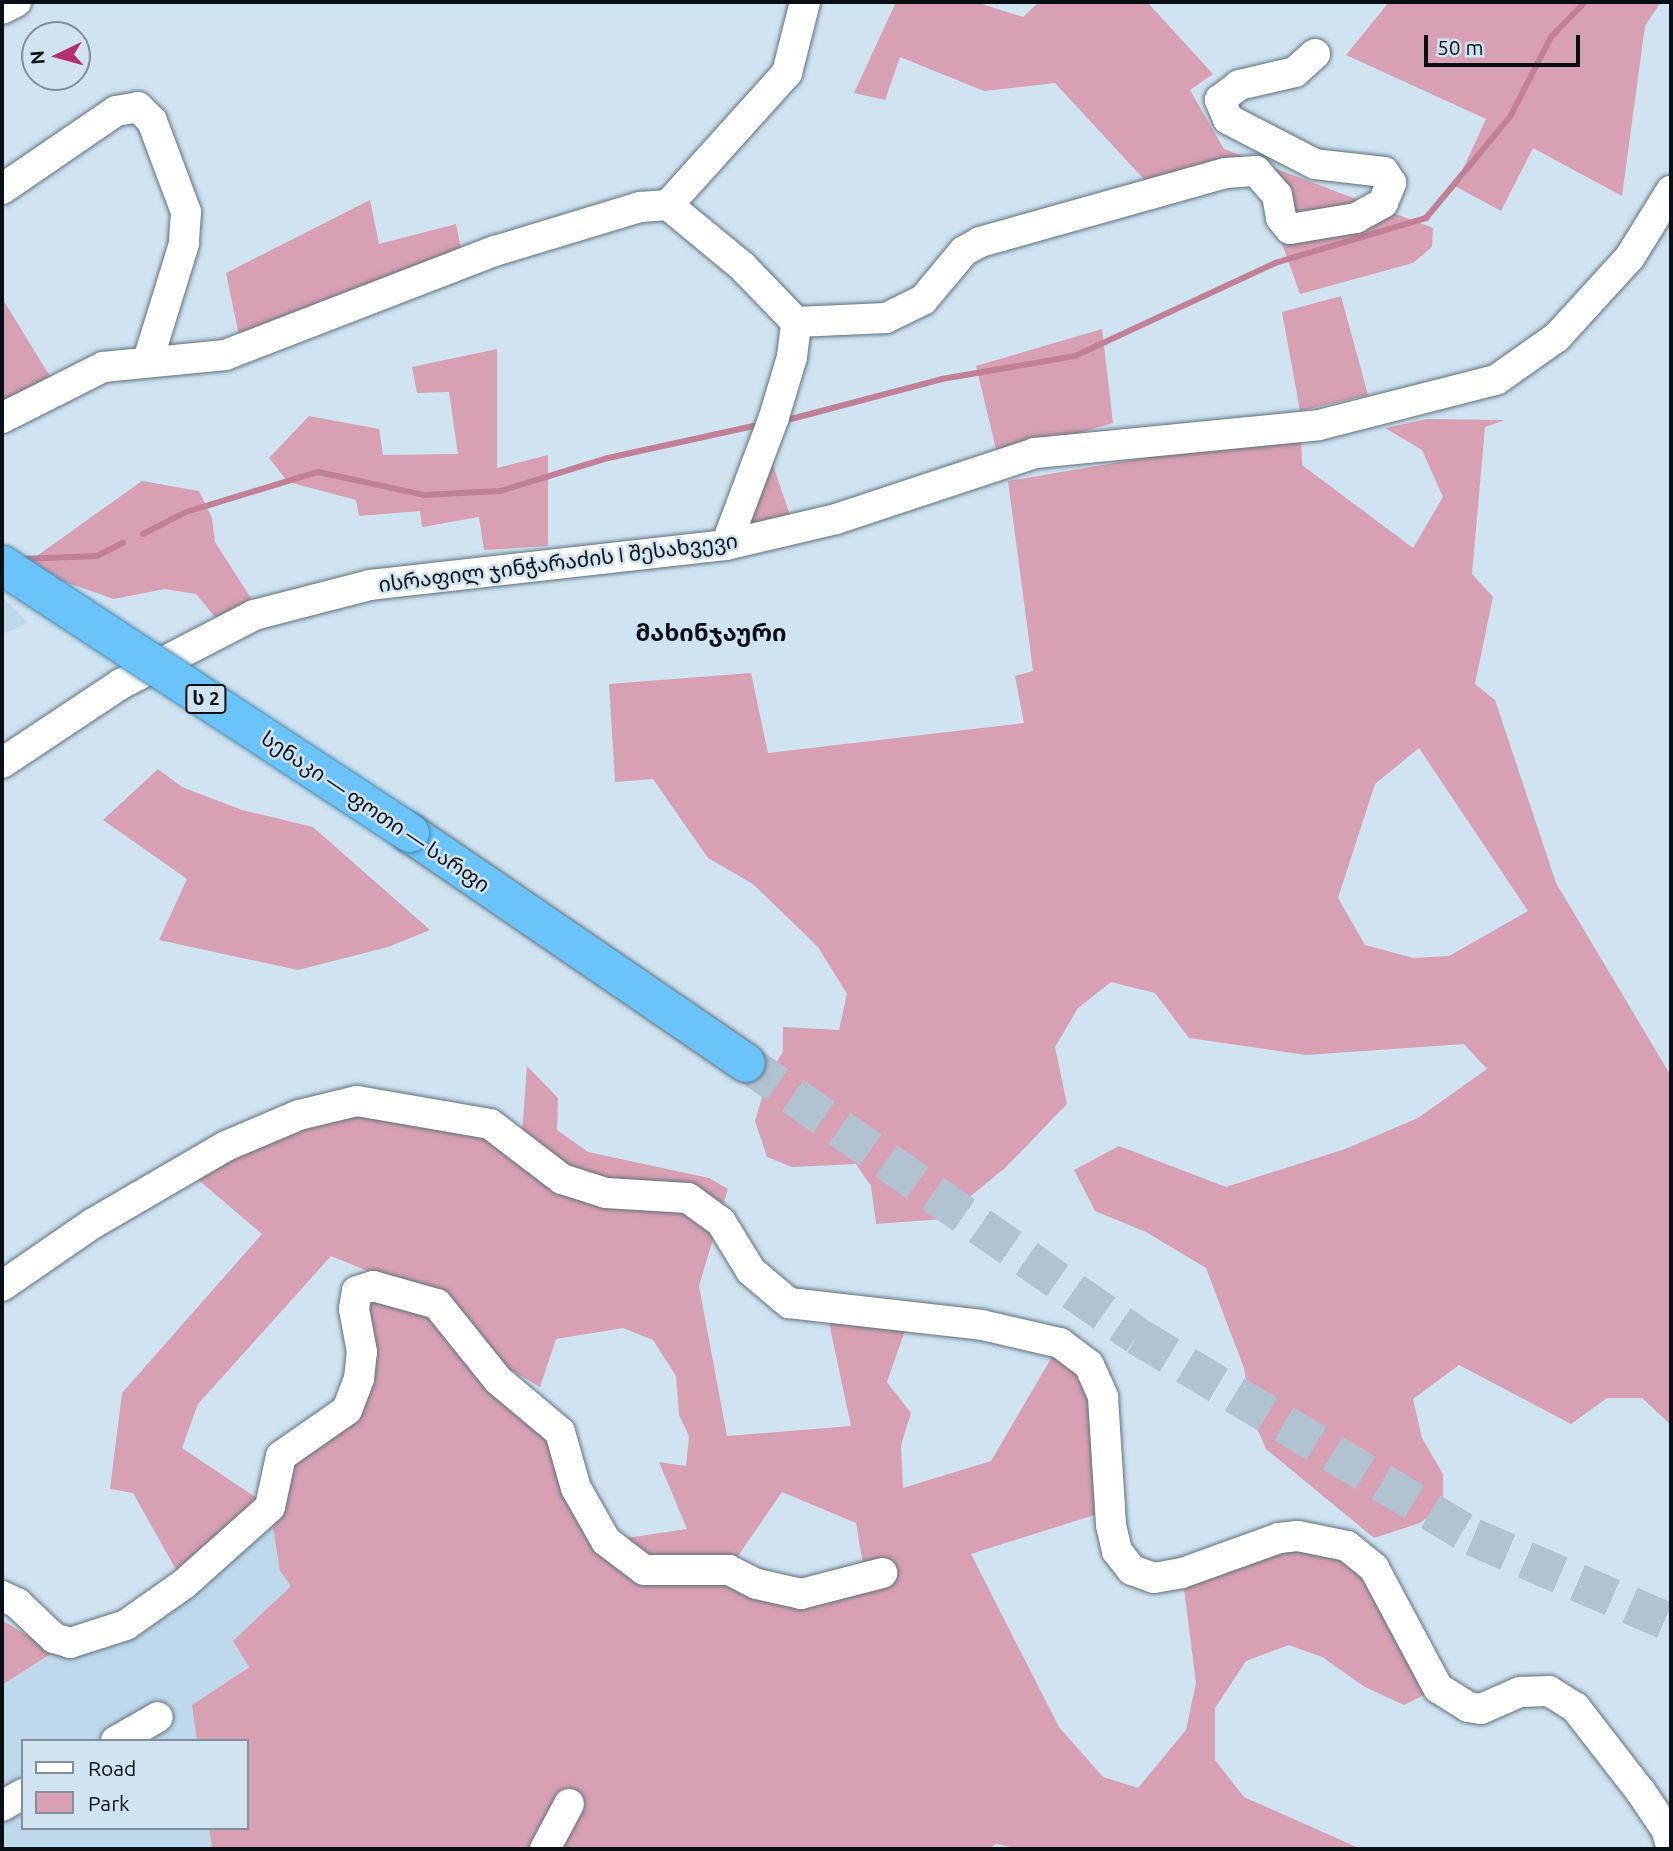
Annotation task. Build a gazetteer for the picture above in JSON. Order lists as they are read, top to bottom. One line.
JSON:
{"streets":{"highway":["ს 2","სენაკი — ფოთი — სარფი"],"street":["ისრაფილ ჯინჭარაძის I შესახვევი"]},"districts":["მახინჯაური"],"legend":["Road","Park"],"scale_bar":"50 m","north":"left"}
